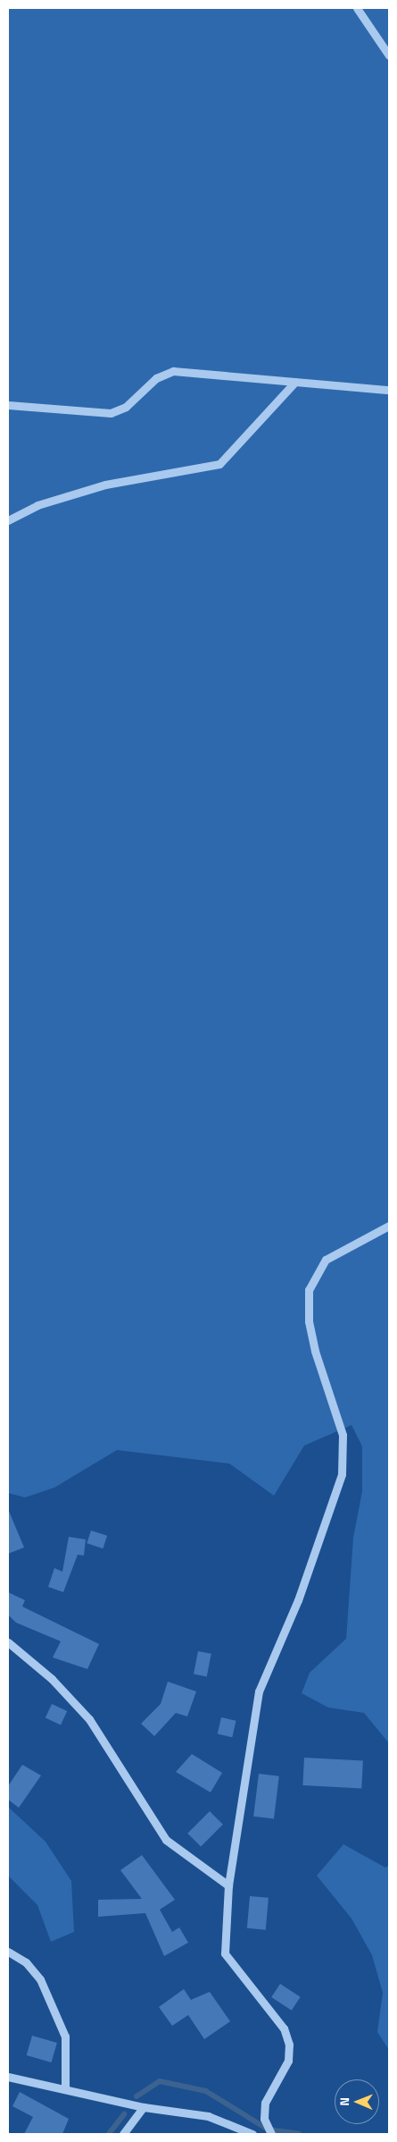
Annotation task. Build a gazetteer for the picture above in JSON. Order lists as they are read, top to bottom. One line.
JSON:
{"north":"left"}
